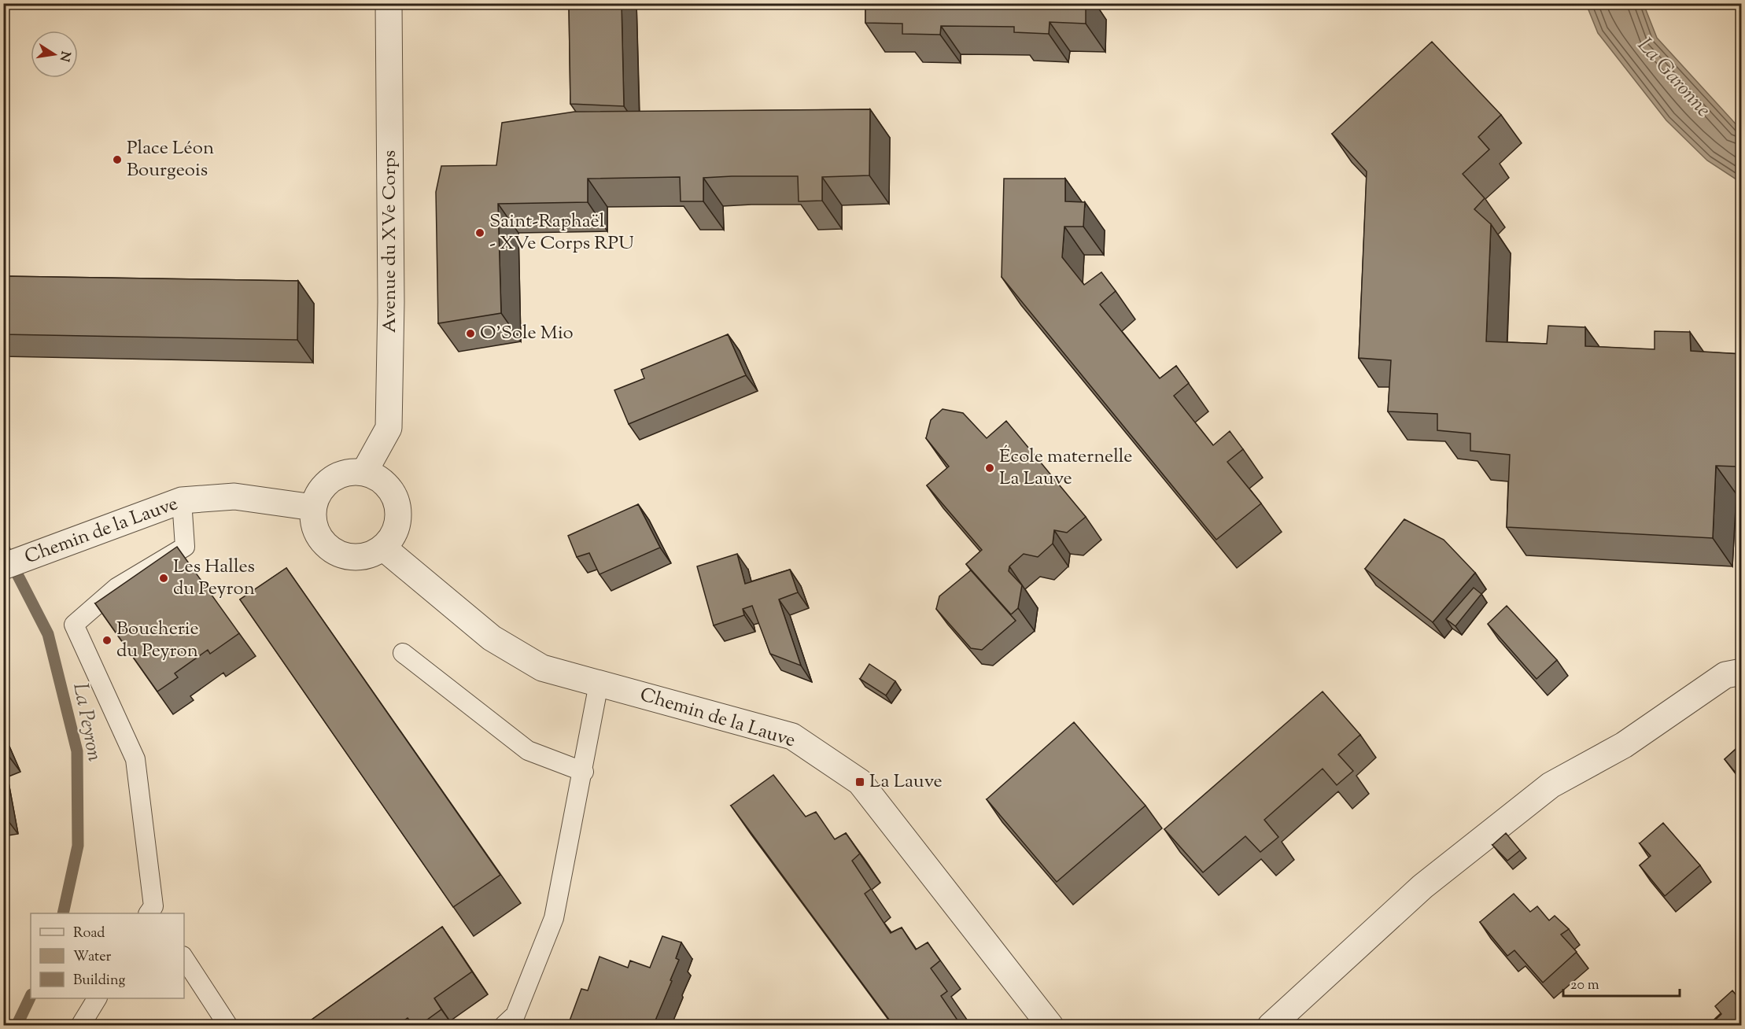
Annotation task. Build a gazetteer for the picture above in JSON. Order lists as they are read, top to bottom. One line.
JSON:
{"streets":{"street":["Avenue du XVe Corps","Chemin de la Lauve"]},"crossings":[["Avenue du XVe Corps","Chemin de la Lauve"]],"water":["La Garonne","La Peyron"],"places":{"other":["Place Léon Bourgeois","Saint-Raphaël - XVe Corps RPU","O’Sole Mio","École maternelle La Lauve","Les Halles du Peyron","Boucherie du Peyron"],"transit":["La Lauve"]},"legend":["Road","Water","Building"],"scale_bar":"20 m","north":"right"}
